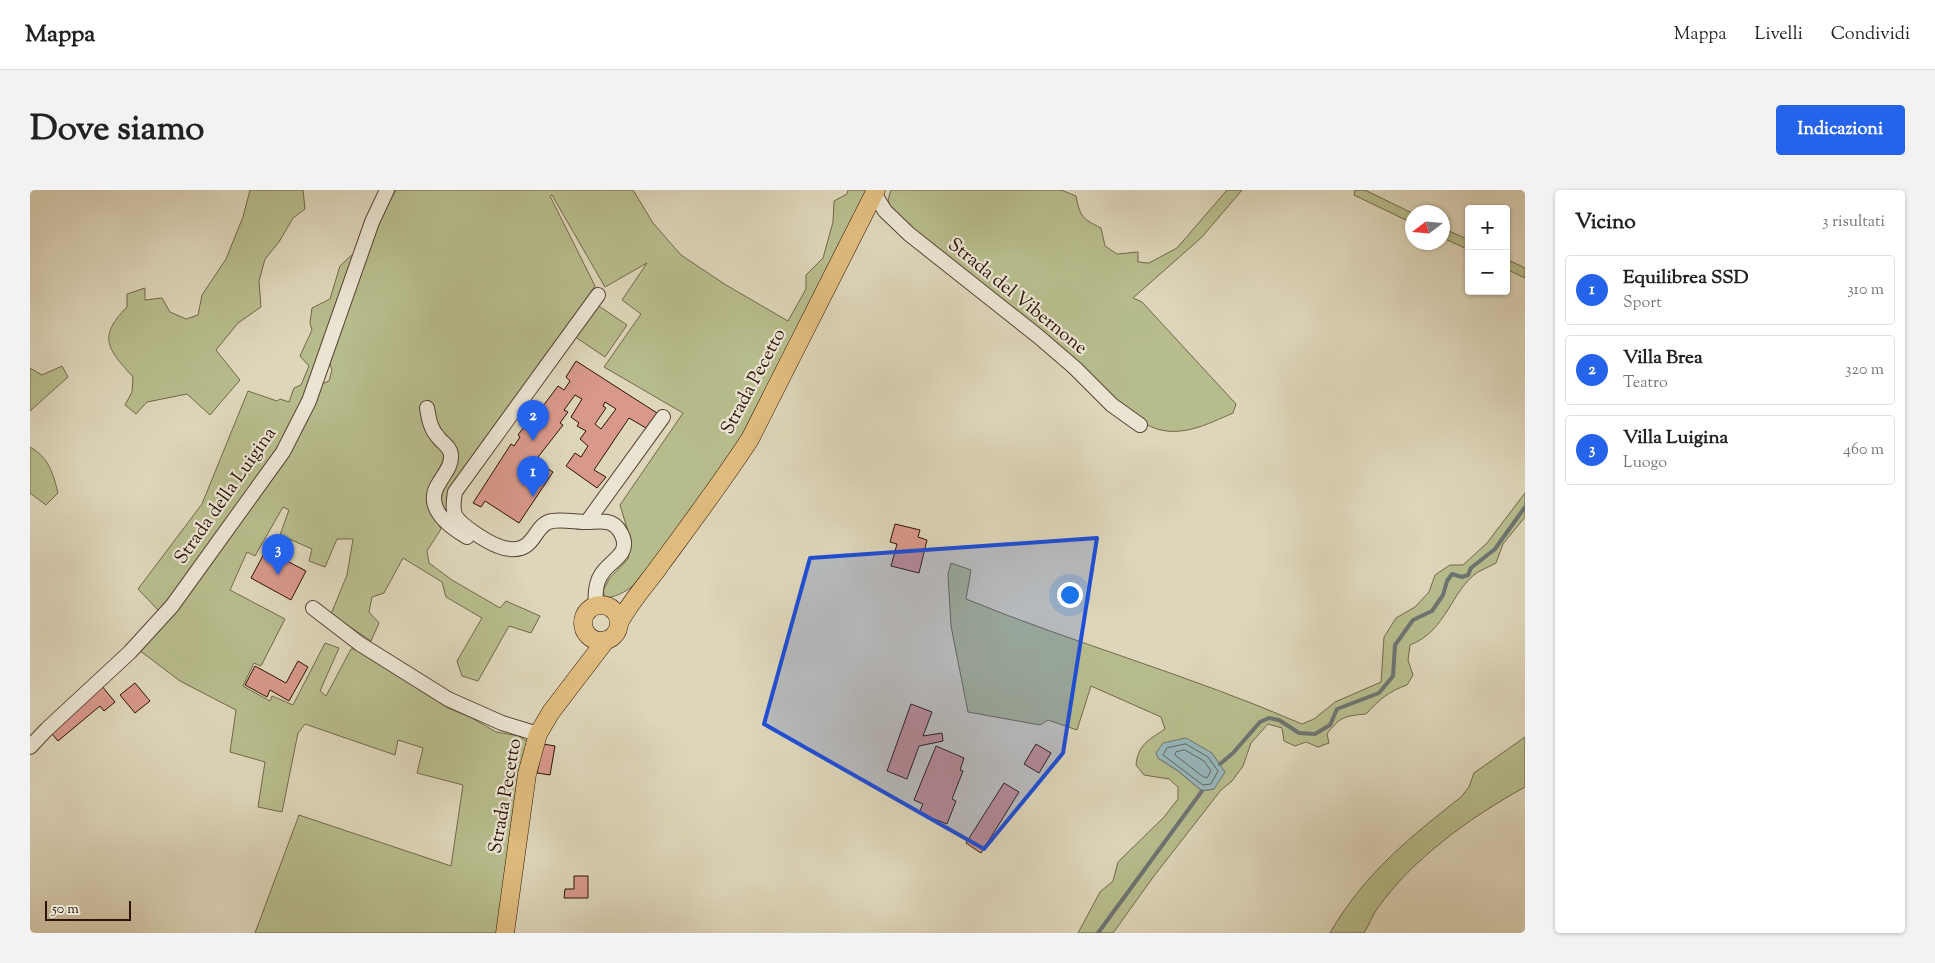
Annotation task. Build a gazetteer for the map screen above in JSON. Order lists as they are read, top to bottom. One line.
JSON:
{"streets":{"main road":["Strada Pecetto"],"street":["Strada del Vibernone","Strada della Luigina"]},"crossings":[["Strada del Vibernone","Strada Pecetto"]],"scale_bar":"50 m","north":"left","page":{"header":"Mappa","nav":["Mappa","Livelli","Condividi"],"title":"Dove siamo","buttons":"Indicazioni","heading":["Vicino","3 risultati"],"map_buttons":["+","−"],"list":[{"mark":"1","name":"Equilibrea SSD","note":"Sport","value":"310 m"},{"mark":"2","name":"Villa Brea","note":"Teatro","value":"320 m"},{"mark":"3","name":"Villa Luigina","note":"Luogo","value":"460 m"}],"pins":["2","1","3"],"scale":"50 m"}}
